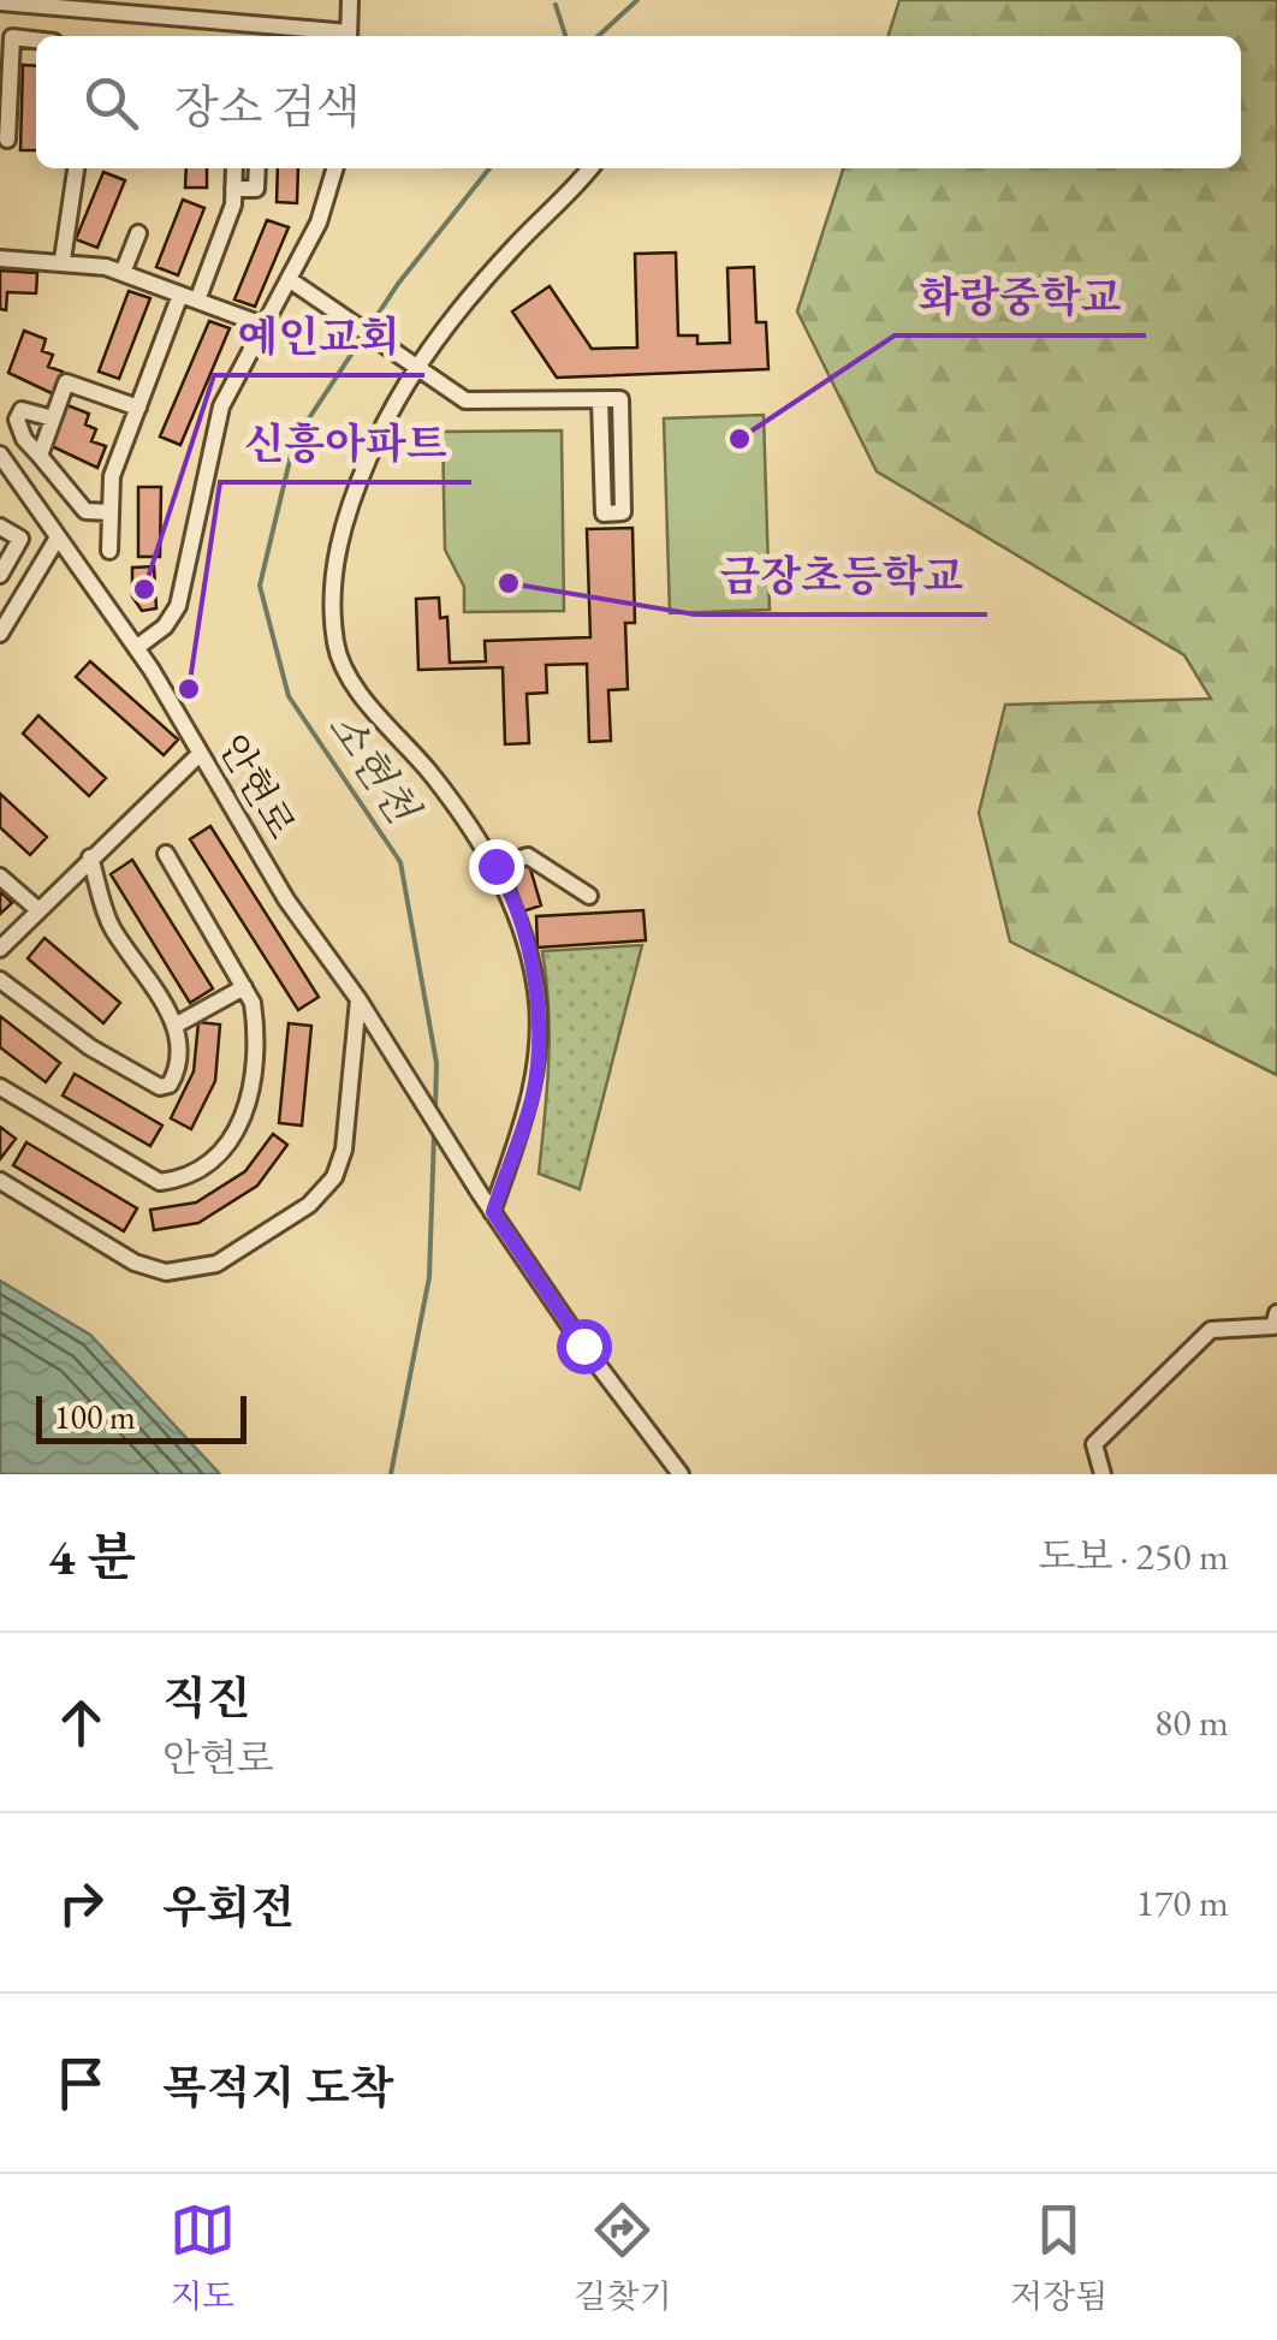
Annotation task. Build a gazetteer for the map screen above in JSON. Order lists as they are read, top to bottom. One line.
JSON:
{"streets":{"street":["안현로"]},"water":["소현천"],"places":["화랑중학교","금장초등학교","예인교회","신흥아파트"],"scale_bar":"100 m","page":{"search":"장소 검색","scale":"100 m","heading":["4 분","도보 · 250 m"],"list":[["직진","안현로","80 m"],["우회전","170 m"],"목적지 도착"],"nav":["지도","길찾기","저장됨"]}}
